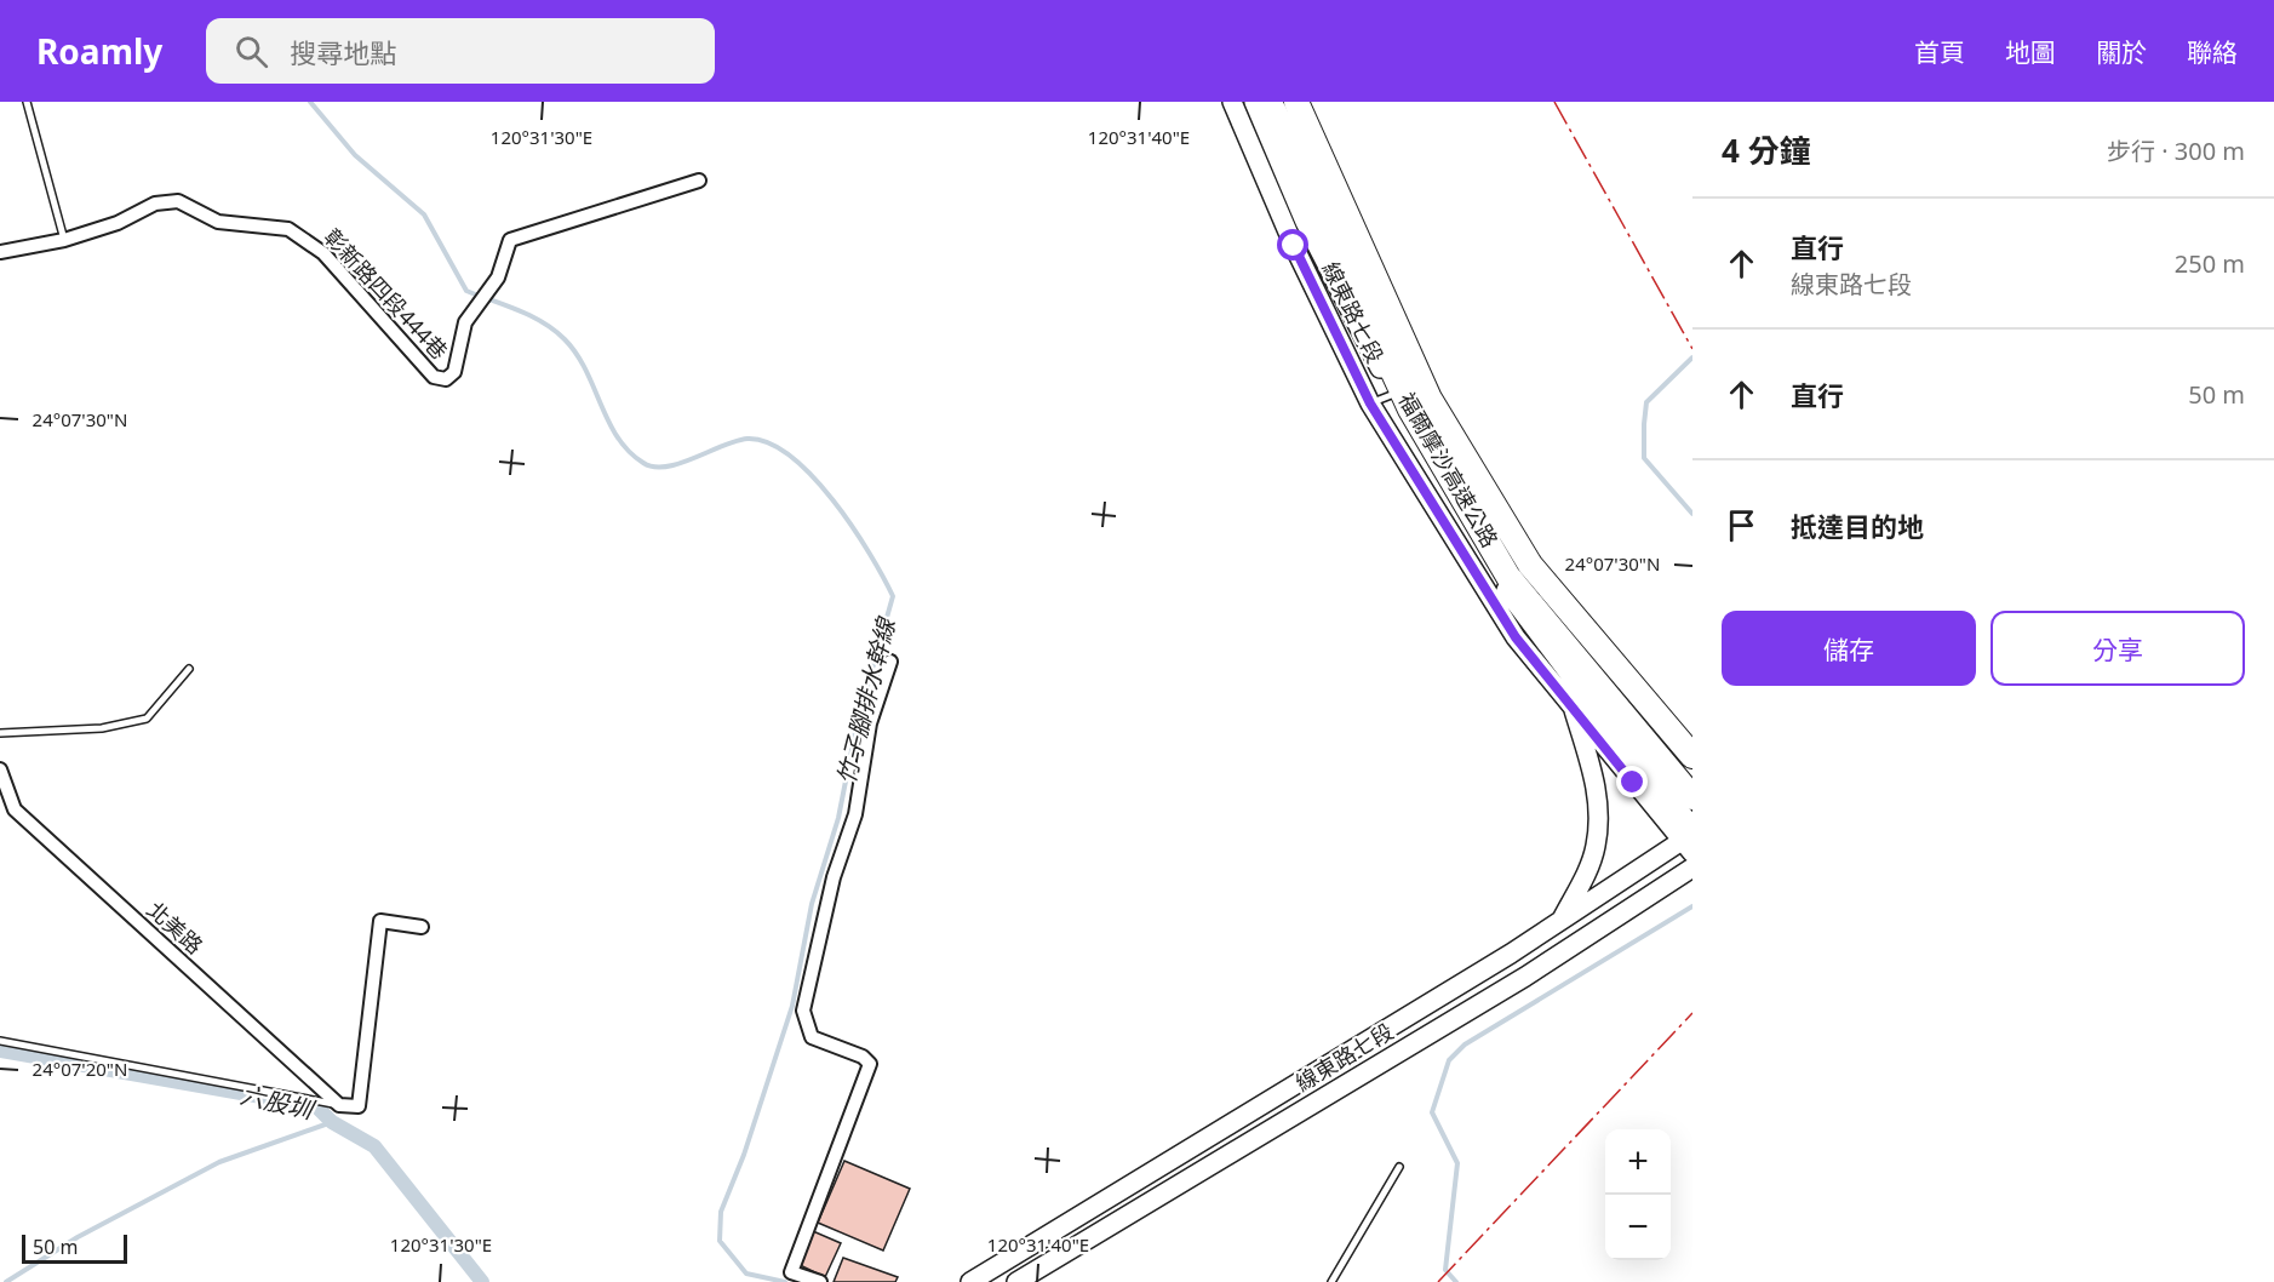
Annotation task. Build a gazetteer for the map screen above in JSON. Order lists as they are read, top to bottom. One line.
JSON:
{"streets":{"highway":["福爾摩沙高速公路"],"main road":["線東路七段"],"street":["彰新路四段444巷","北美路"]},"water":["竹子腳排水幹線","六股圳"],"scale_bar":"50 m","page":{"header":"Roamly","search":"搜尋地點","nav":["首頁","地圖","關於","聯絡"],"heading":["4 分鐘","步行 · 300 m"],"list":[["直行","線東路七段","250 m"],["直行","50 m"],"抵達目的地"],"buttons":["儲存","分享"],"map_buttons":["+","−"],"scale":"50 m"},"coordinates":["120°31'30\"E","120°31'40\"E","24°07'30\"N","24°07'20\"N"]}
